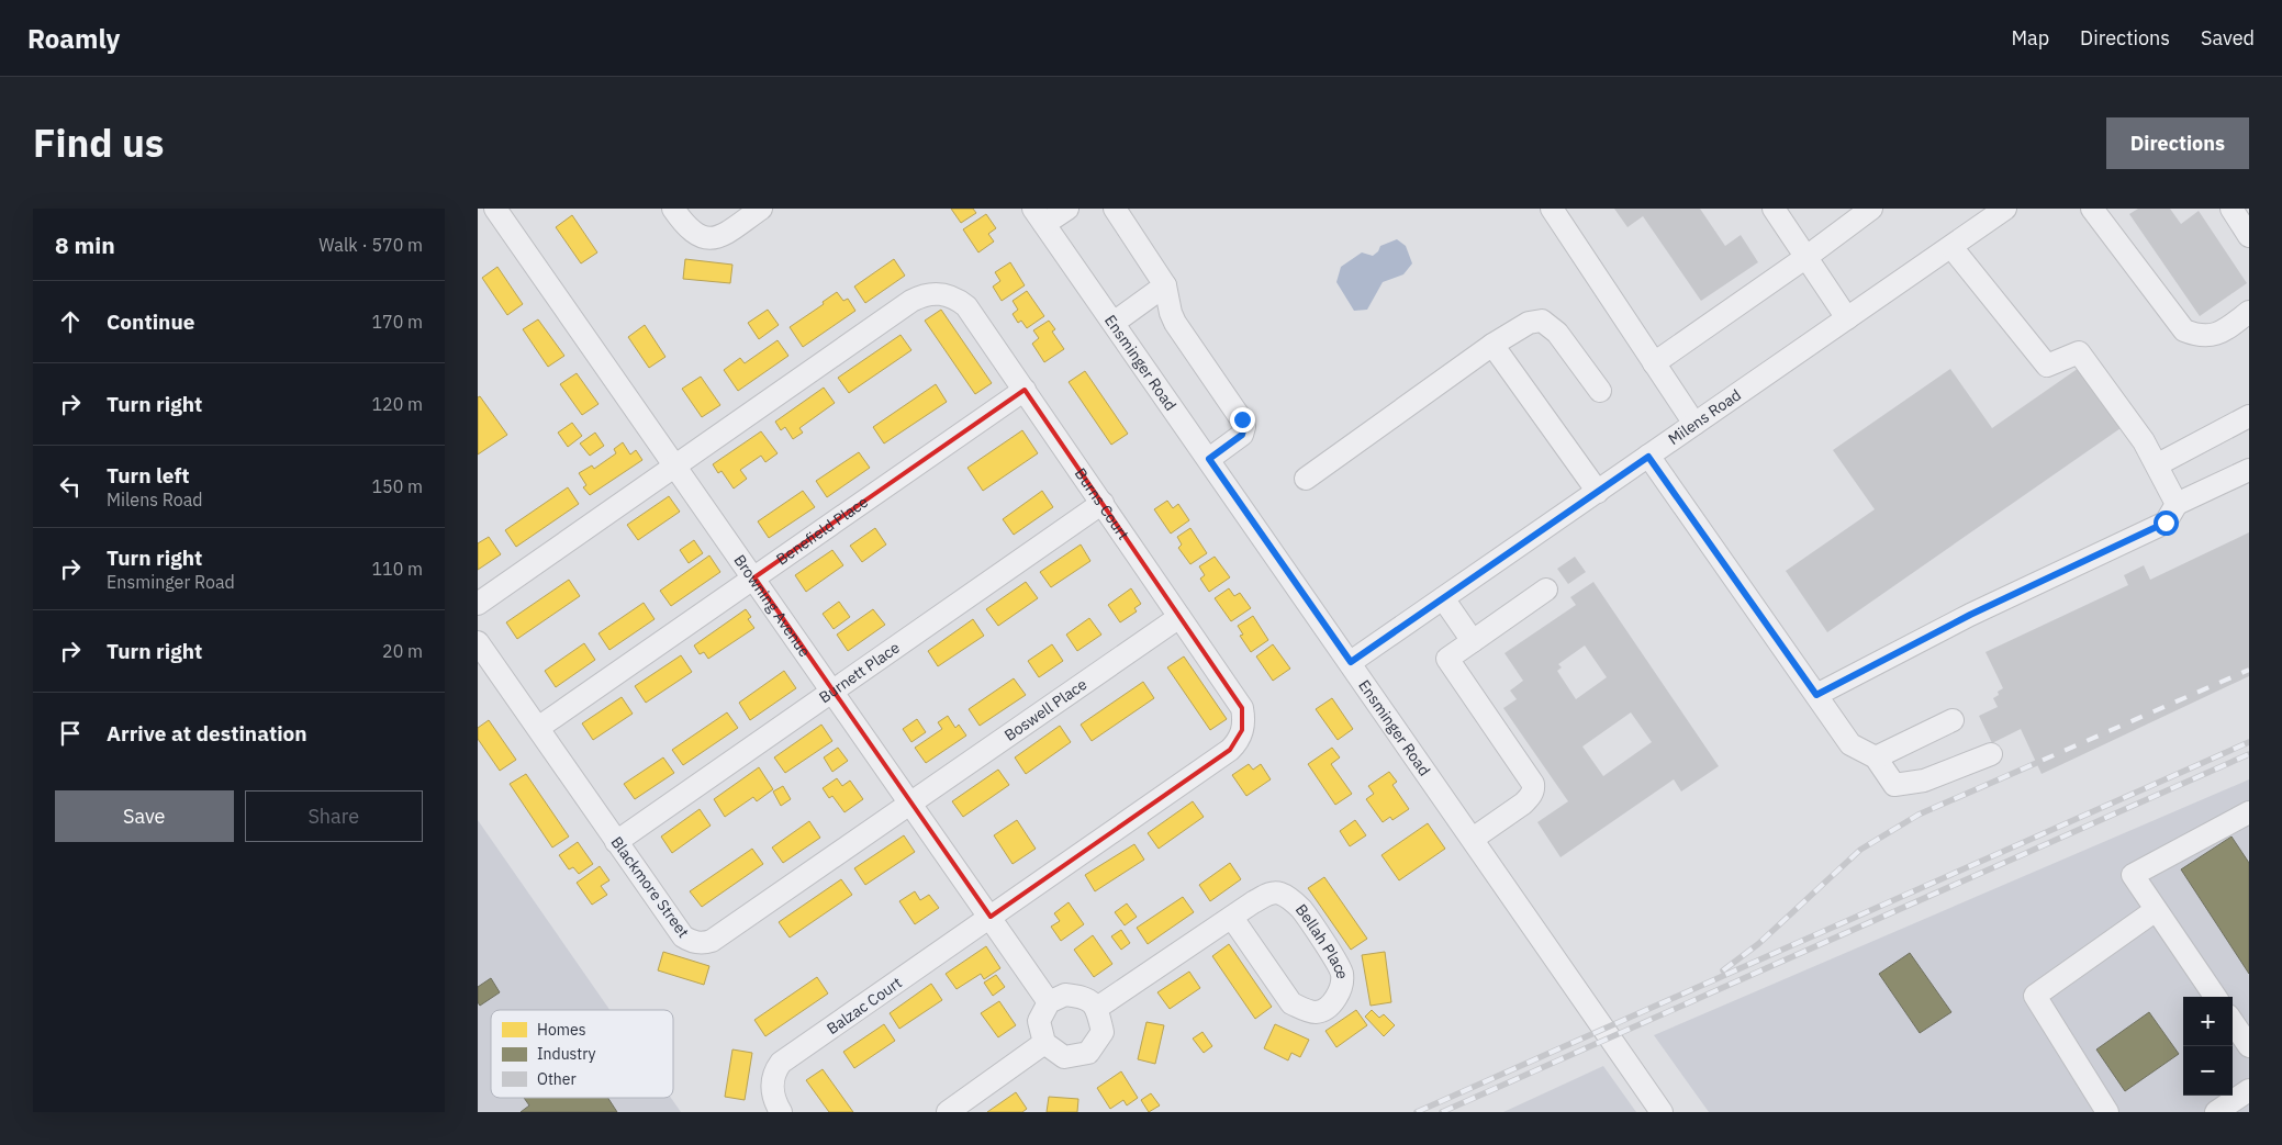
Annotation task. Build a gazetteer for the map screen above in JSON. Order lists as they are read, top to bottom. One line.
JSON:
{"streets":{"street":["Ensminger Road","Milens Road","Burns Court","Benefield Place","Browning Avenue","Burnett Place","Boswell Place","Blackmore Street","Bellah Place","Balzac Court"]},"crossings":[["Ensminger Road","Milens Road"],["Burns Court","Benefield Place"],["Burns Court","Browning Avenue"],["Burns Court","Burnett Place"],["Burns Court","Boswell Place"],["Burns Court","Balzac Court"],["Benefield Place","Browning Avenue"],["Benefield Place","Blackmore Street"],["Browning Avenue","Burnett Place"],["Browning Avenue","Boswell Place"],["Browning Avenue","Blackmore Street"],["Browning Avenue","Bellah Place"],["Browning Avenue","Balzac Court"],["Burnett Place","Blackmore Street"],["Boswell Place","Blackmore Street"]],"legend":["Homes","Industry","Other"],"page":{"header":"Roamly","nav":["Map","Directions","Saved"],"title":"Find us","buttons":["Directions",["Save","Share"]],"heading":["8 min","Walk · 570 m"],"list":[["Continue","170 m"],["Turn right","120 m"],["Turn left","Milens Road","150 m"],["Turn right","Ensminger Road","110 m"],["Turn right","20 m"],"Arrive at destination"],"map_buttons":["+","−"]}}
